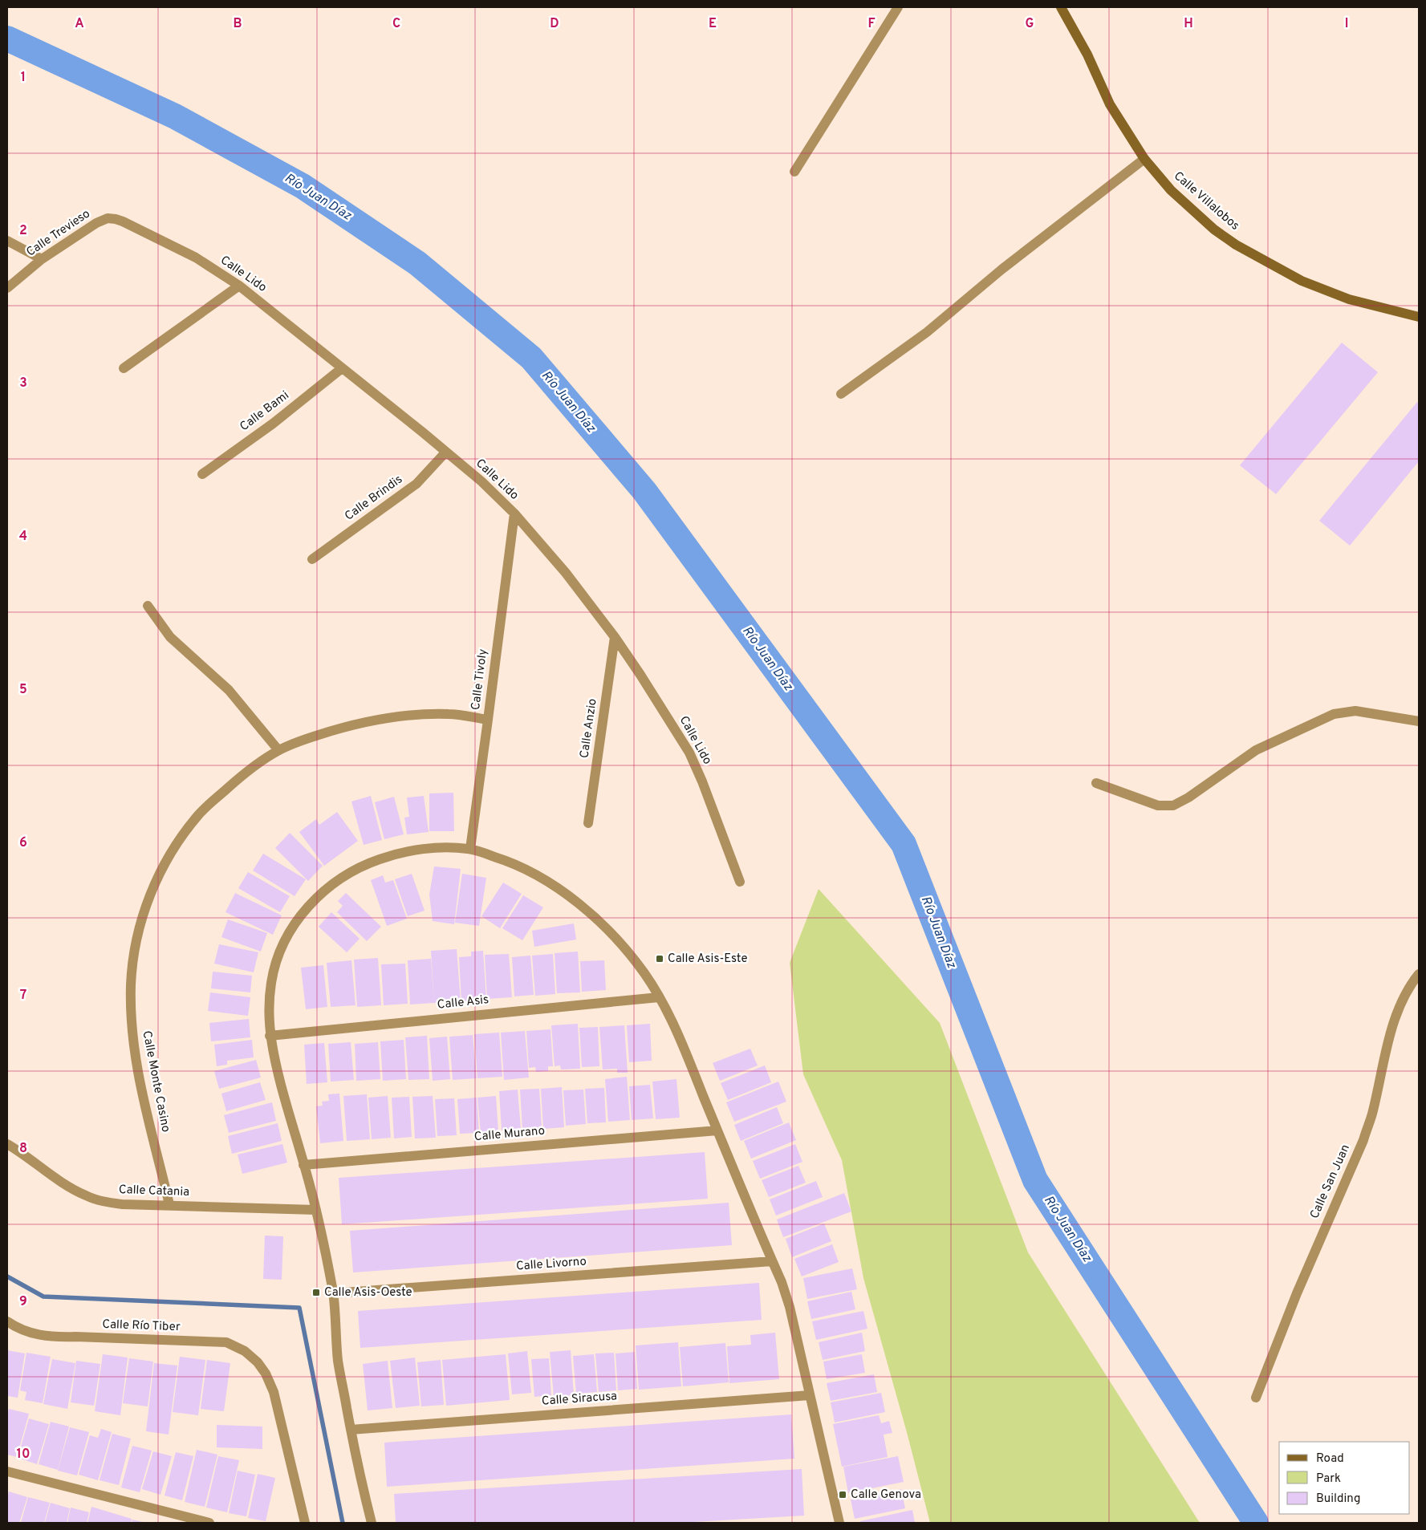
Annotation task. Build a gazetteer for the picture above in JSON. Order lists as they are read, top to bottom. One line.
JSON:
{"streets":{"main road":["Calle Villalobos"],"street":["Calle Trevieso","Calle Lido","Calle Bami","Calle Brindis","Calle Tivoly","Calle Anzio","Calle Asis","Calle Monte Casino","Calle Murano","Calle San Juan","Calle Catania","Calle Livorno","Calle Río Tiber","Calle Siracusa"]},"crossings":[["Calle Trevieso","Calle Lido"],["Calle Lido","Calle Bami"],["Calle Lido","Calle Brindis"],["Calle Lido","Calle Tivoly"],["Calle Lido","Calle Anzio"],["Calle Tivoly","Calle Monte Casino"],["Calle Monte Casino","Calle Catania"]],"water":["Río Juan Díaz"],"places":{"transit":["Calle Asis-Este","Calle Asis-Oeste","Calle Genova"]},"legend":["Road","Park","Building"],"grid":{"columns":["A","B","C","D","E","F","G","H","I"],"rows":["1","2","3","4","5","6","7","8","9","10"]}}
